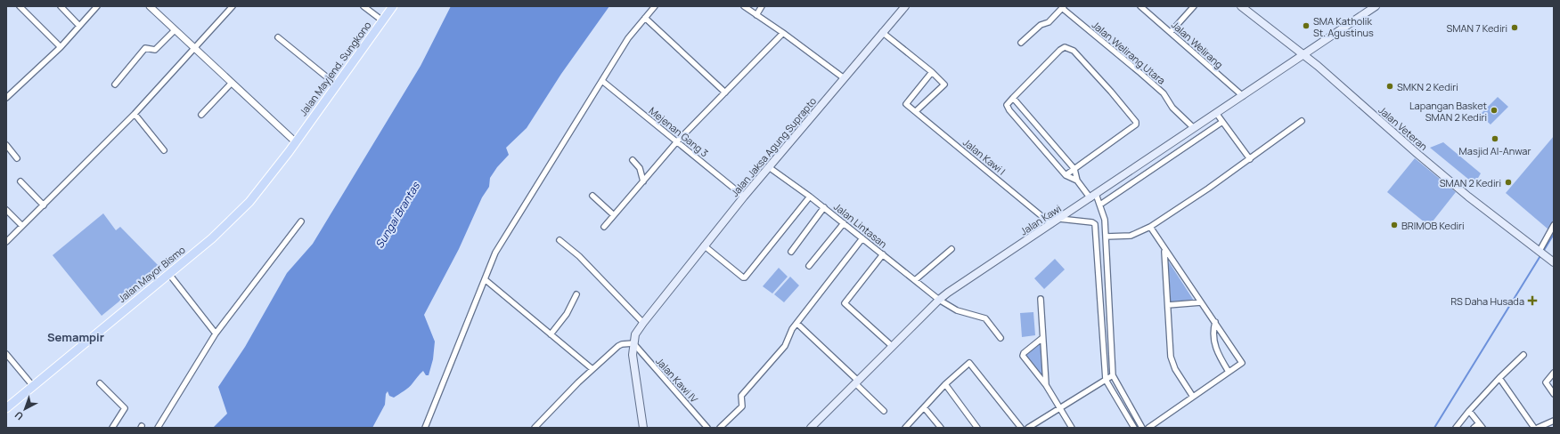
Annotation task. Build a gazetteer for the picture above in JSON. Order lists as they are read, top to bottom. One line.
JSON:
{"streets":{"main road":["Jalan Mayjend. Sungkono","Jalan Veteran","Jalan Jaksa Agung Suprapto","Jalan Kawi","Jalan Mayor Bismo"],"street":["Jalan Welirang","Jalan Welirang Utara","Mejenan Gang 3","Jalan Kawi I","Jalan Lintasan","Jalan Kawi IV"]},"crossings":[["Jalan Welirang","Jalan Kawi"],["Jalan Welirang Utara","Jalan Kawi"],["Jalan Mayjend. Sungkono","Jalan Mayor Bismo"],["Jalan Veteran","Jalan Kawi"],["Mejenan Gang 3","Jalan Jaksa Agung Suprapto"],["Jalan Jaksa Agung Suprapto","Jalan Lintasan"],["Jalan Jaksa Agung Suprapto","Jalan Kawi IV"],["Jalan Kawi I","Jalan Kawi"],["Jalan Kawi","Jalan Lintasan"]],"districts":["Semampir"],"water":["Sungai Brantas"],"places":{"other":["SMA Katholik St. Agustinus","SMAN 7 Kediri","SMKN 2 Kediri","Lapangan Basket SMAN 2 Kediri","Masjid Al-Anwar","SMAN 2 Kediri","BRIMOB Kediri"],"health":["RS Daha Husada"]},"north":"bottom left"}
